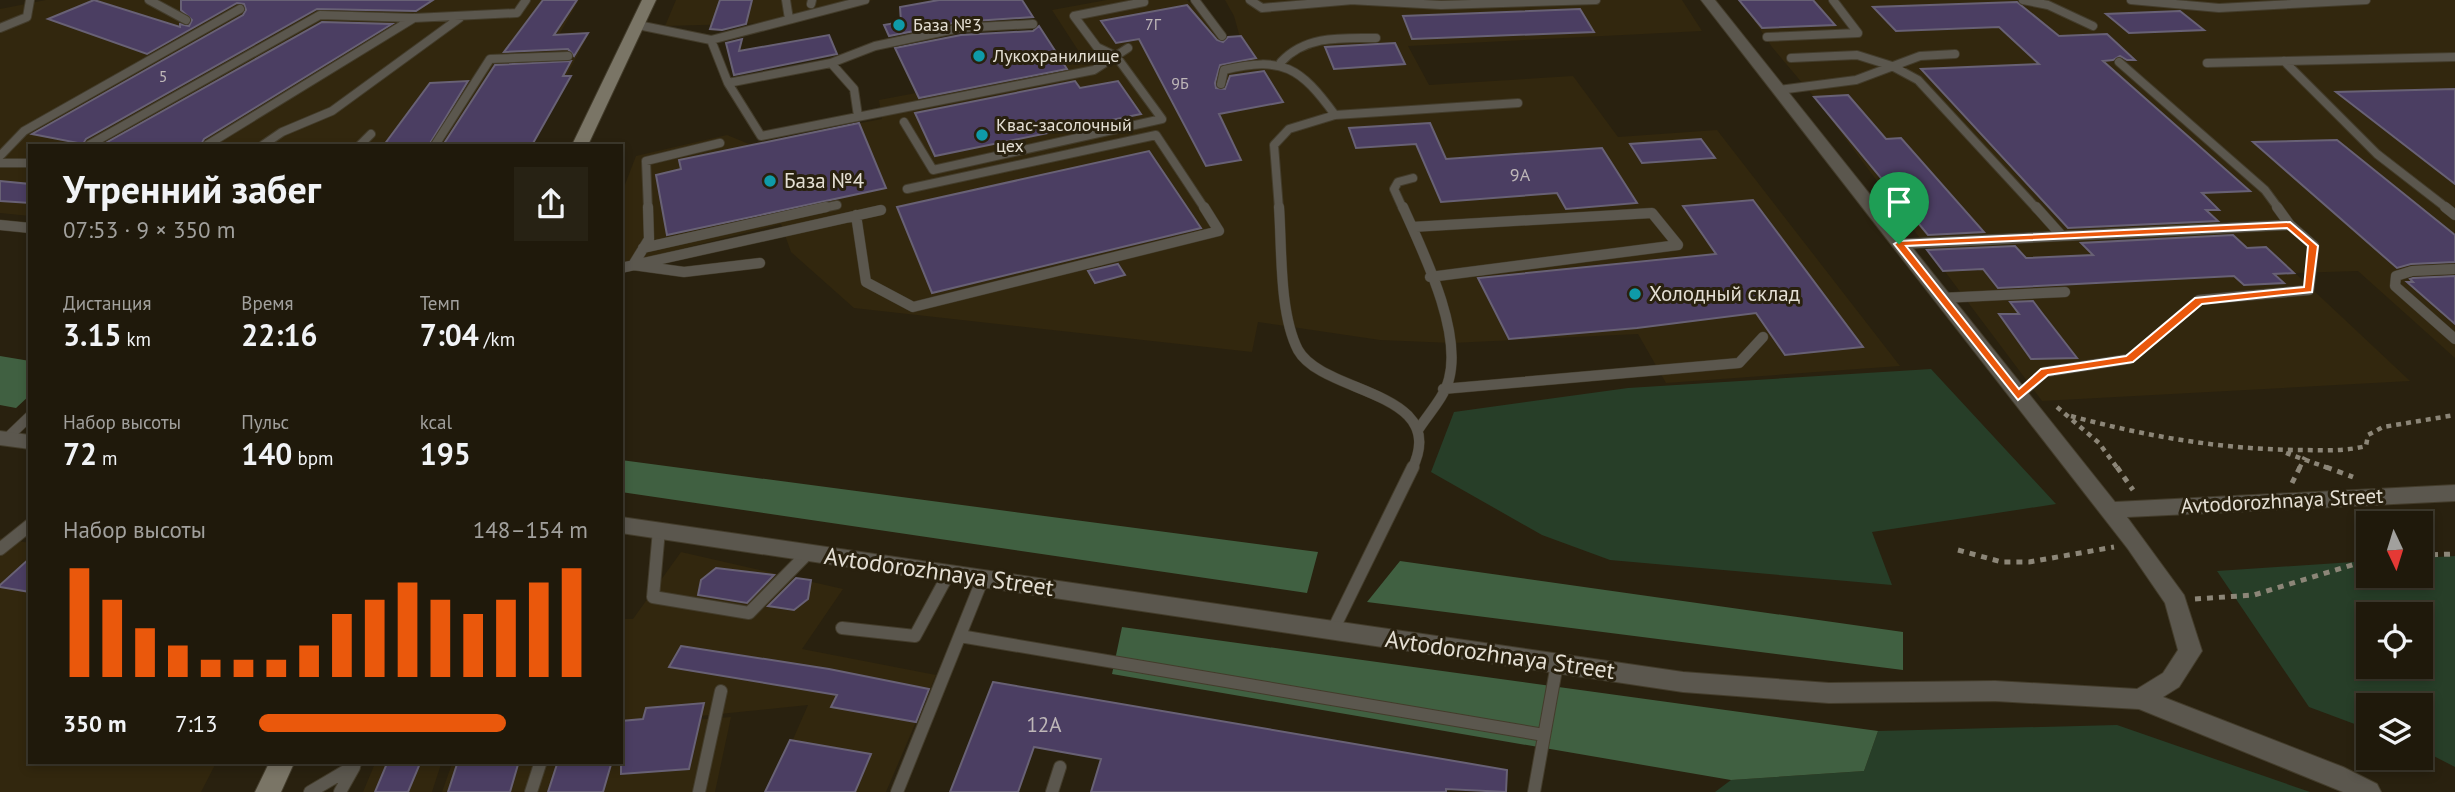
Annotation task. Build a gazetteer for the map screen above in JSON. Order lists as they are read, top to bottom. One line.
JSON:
{"streets":{"street":["Avtodorozhnaya Street"]},"places":["База №3","Лукохранилище","Квас-засолочный цех","База №4","Холодный склад"],"house_numbers":["7Г","5","9Б","9А","12А"],"north":"bottom","page":{"heading":["Утренний забег","07:53 · 9 × 350 m"],"stats":[["Дистанция","3.15 km"],["Время","22:16"],["Темп","7:04 /km"],["Набор высоты","72 m"],["Пульс","140 bpm"],["kcal","195"]],"chart":["Набор высоты","148–154 m"],"list":[{"name":"350 m","note":"7:13"}]}}
